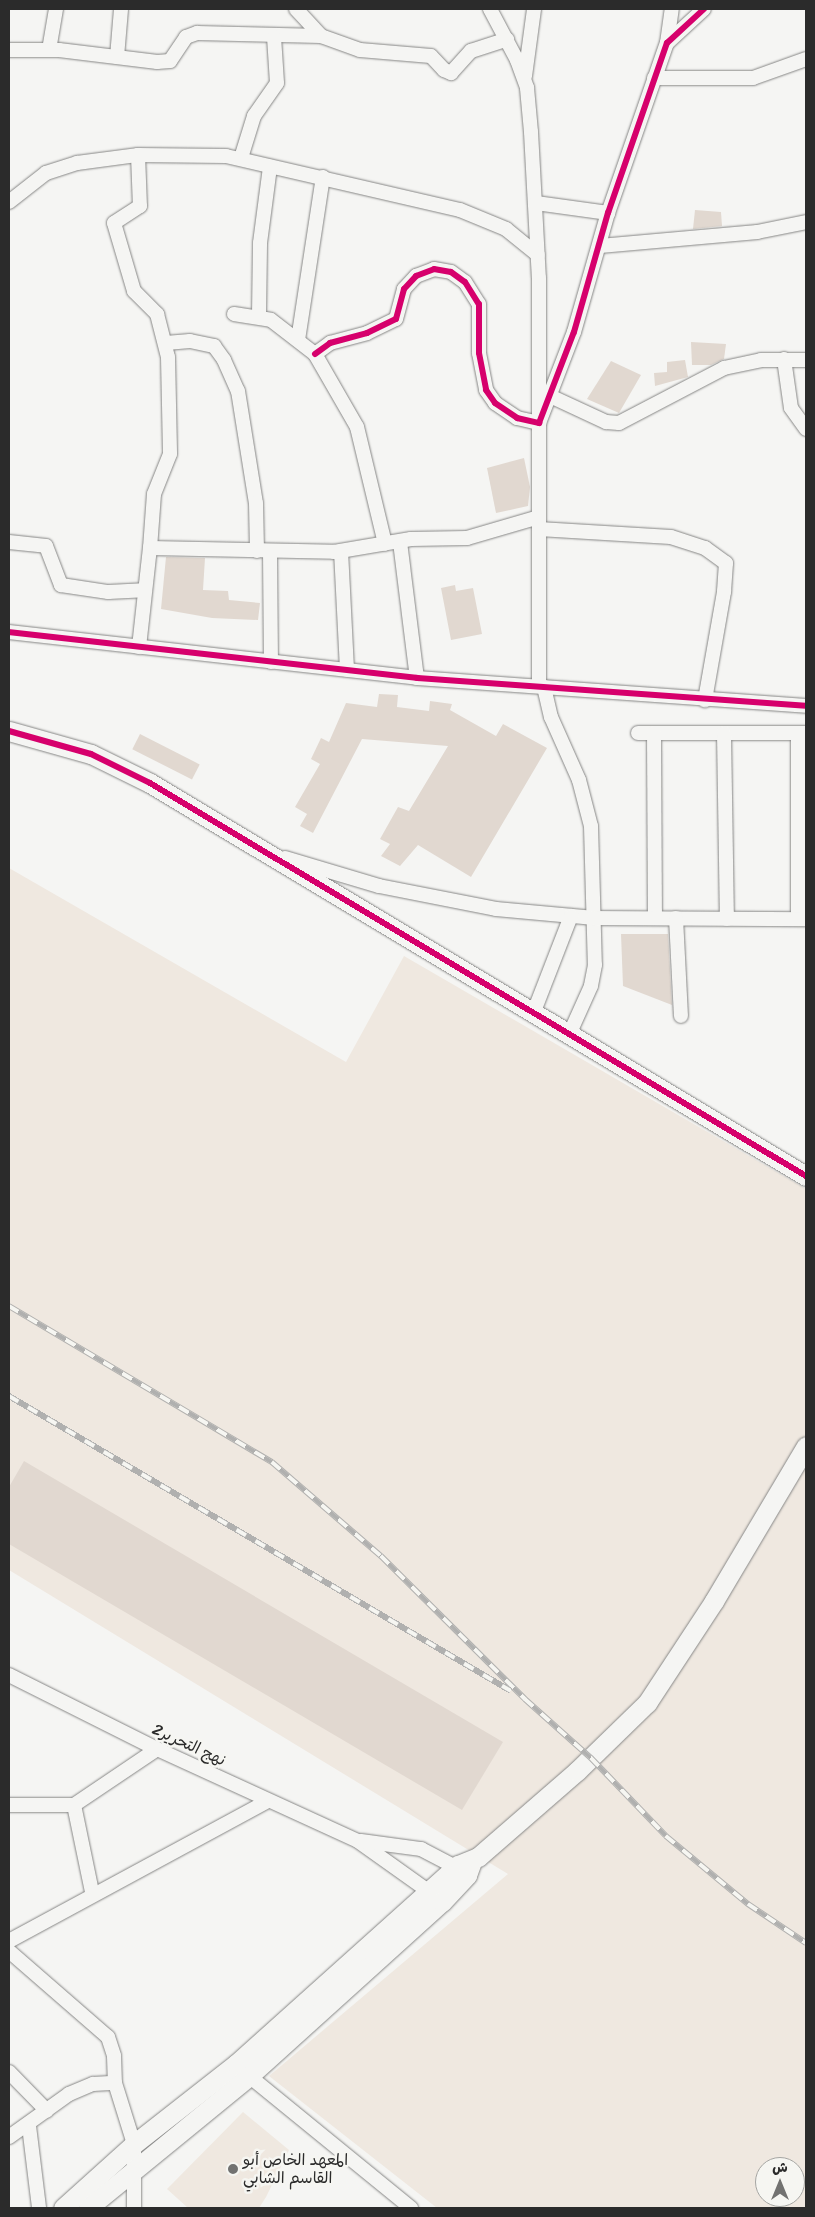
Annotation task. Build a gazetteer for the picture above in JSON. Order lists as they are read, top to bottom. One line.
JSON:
{"streets":{"street":["نهج التحرير2"]},"places":["المعهد الخاص أبو القاسم الشابي"],"north":"top"}
